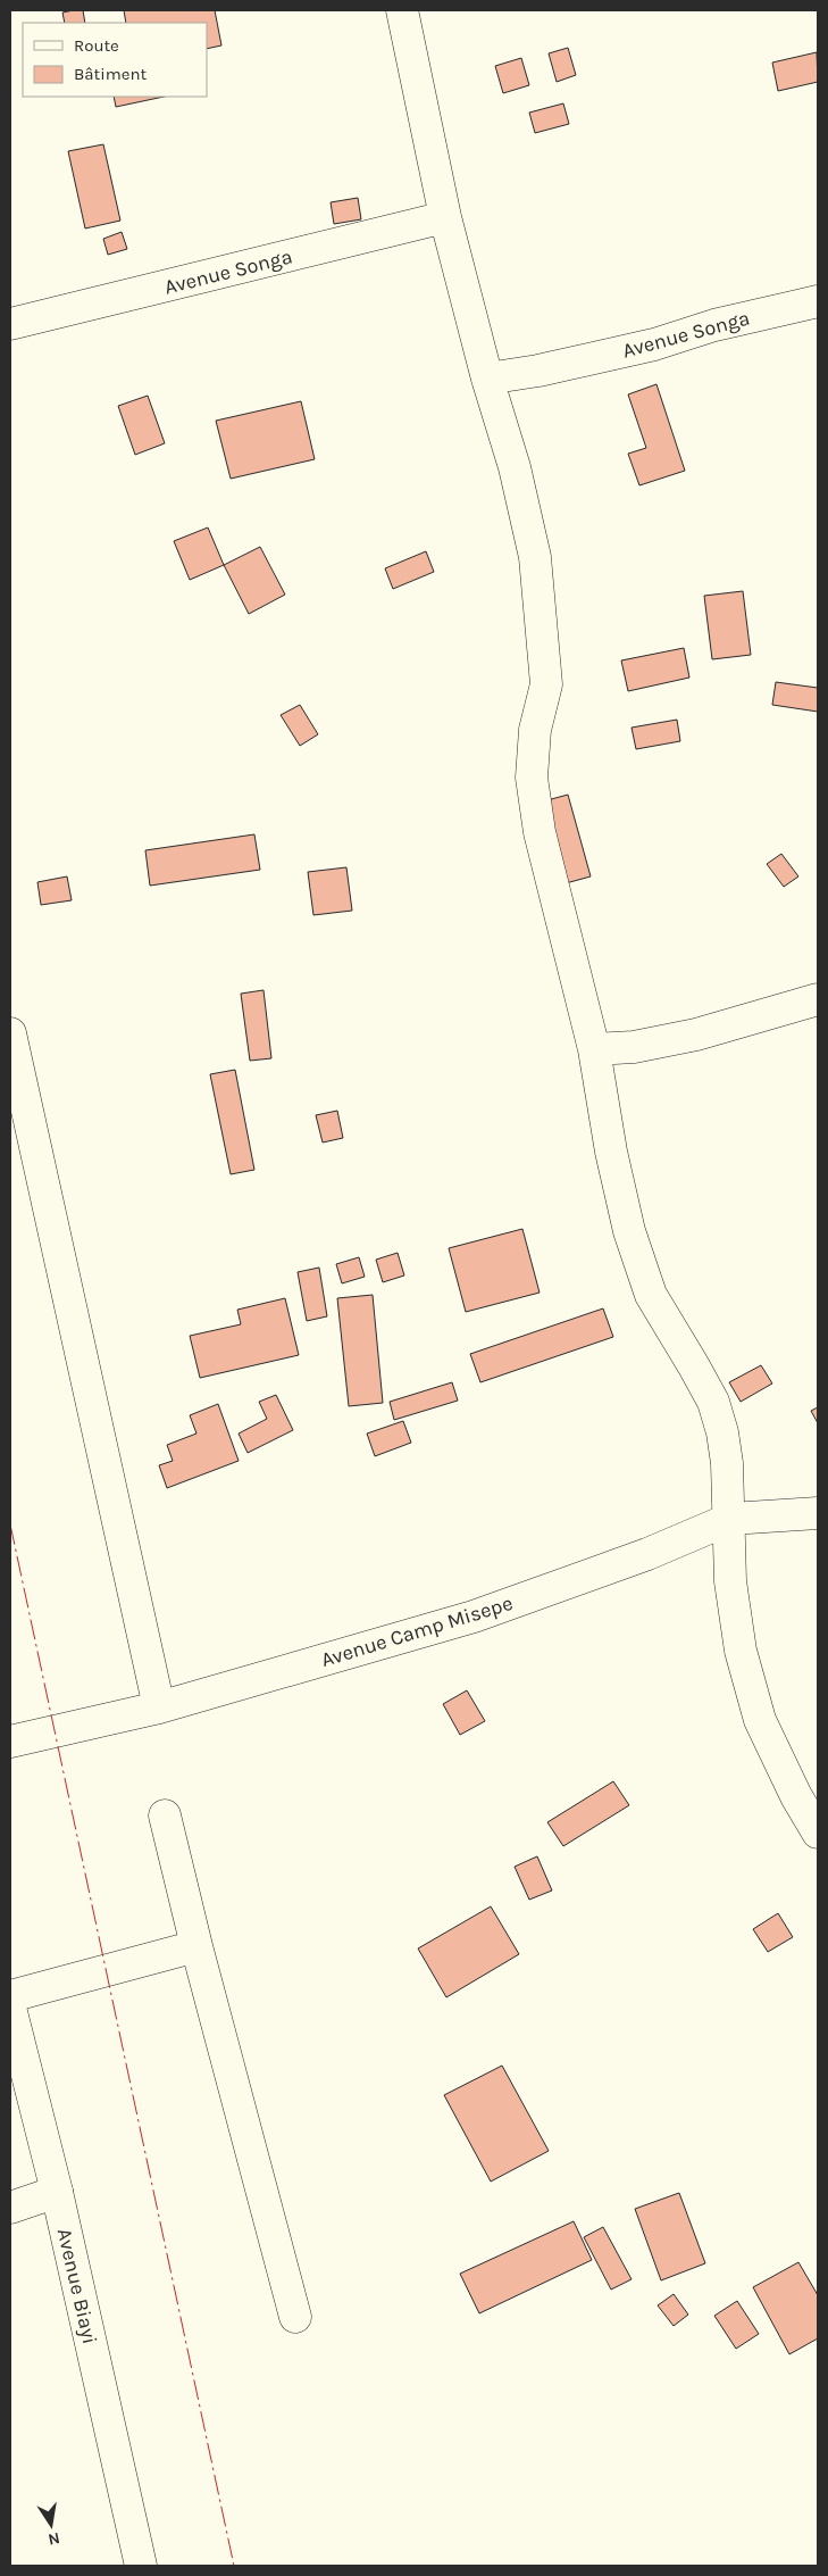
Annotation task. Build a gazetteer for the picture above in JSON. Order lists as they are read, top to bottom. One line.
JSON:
{"streets":{"street":["Avenue Songa","Avenue Camp Misepe","Avenue Biayi"]},"legend":["Route","Bâtiment"],"north":"bottom"}
